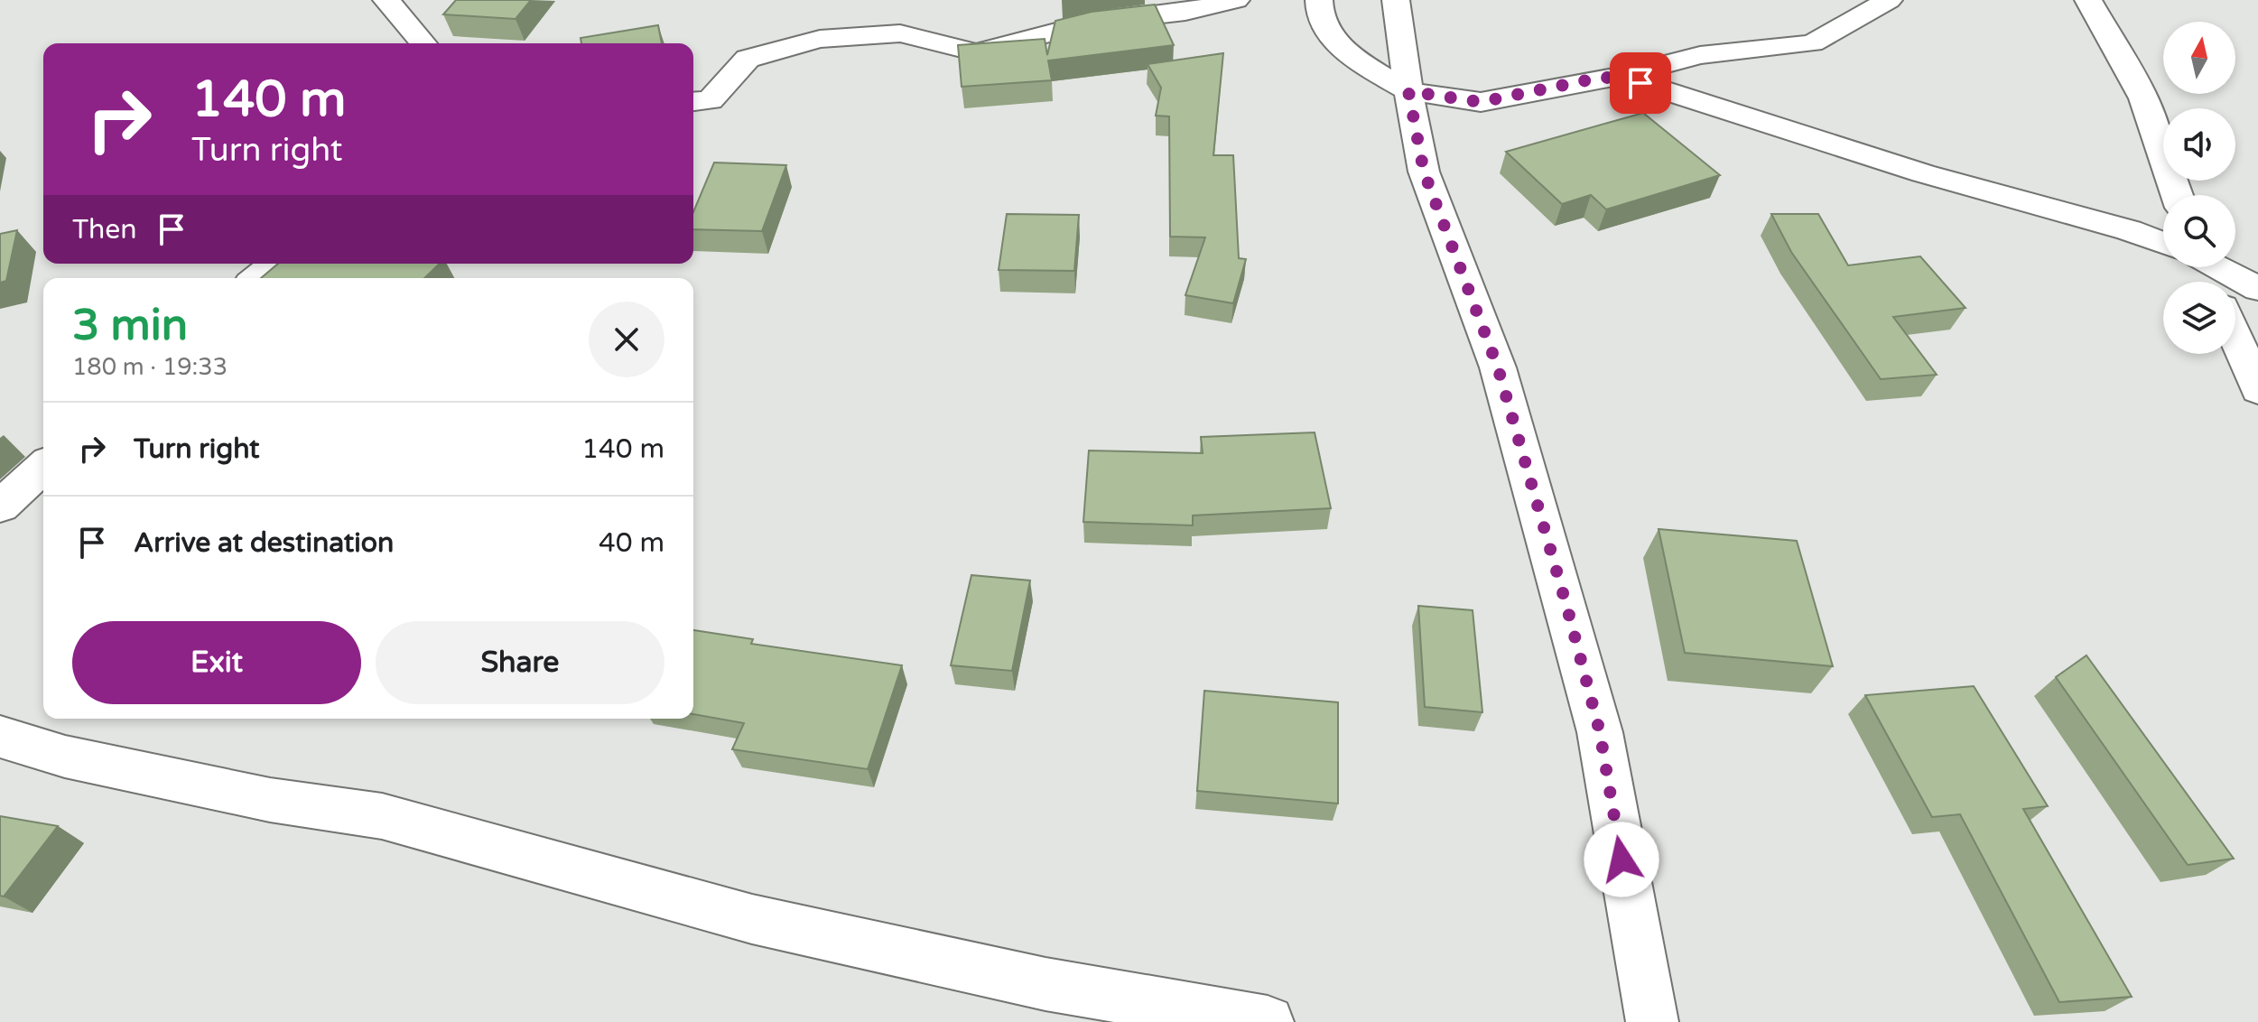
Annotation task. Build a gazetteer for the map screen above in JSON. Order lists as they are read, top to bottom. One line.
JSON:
{"north":"top","page":{"turn":["140 m","Turn right"],"then":"Then","heading":["3 min","180 m · 19:33"],"list":[{"name":"Turn right","value":"140 m"},{"name":"Arrive at destination","value":"40 m"}],"buttons":["Exit","Share"]}}
